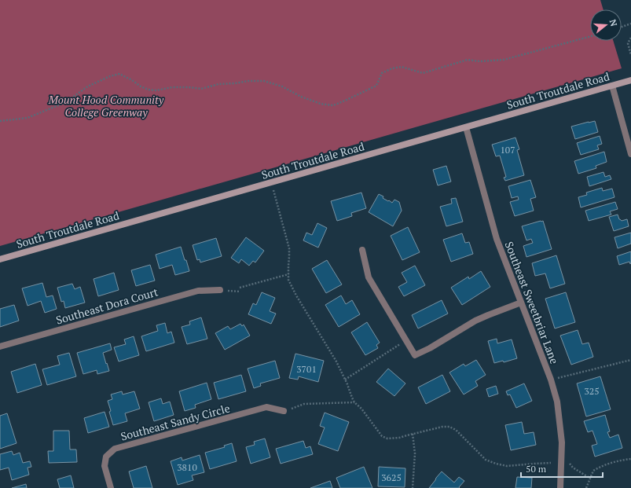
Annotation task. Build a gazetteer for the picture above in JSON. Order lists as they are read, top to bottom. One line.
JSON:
{"streets":{"main road":["South Troutdale Road"],"street":["Southeast Sweetbriar Lane","Southeast Dora Court","Southeast Sandy Circle"]},"crossings":[["South Troutdale Road","Southeast Sweetbriar Lane"]],"parks":["Mount Hood Community College Greenway"],"house_numbers":["107","3701","325","3810","3625"],"scale_bar":"50 m","north":"right"}
